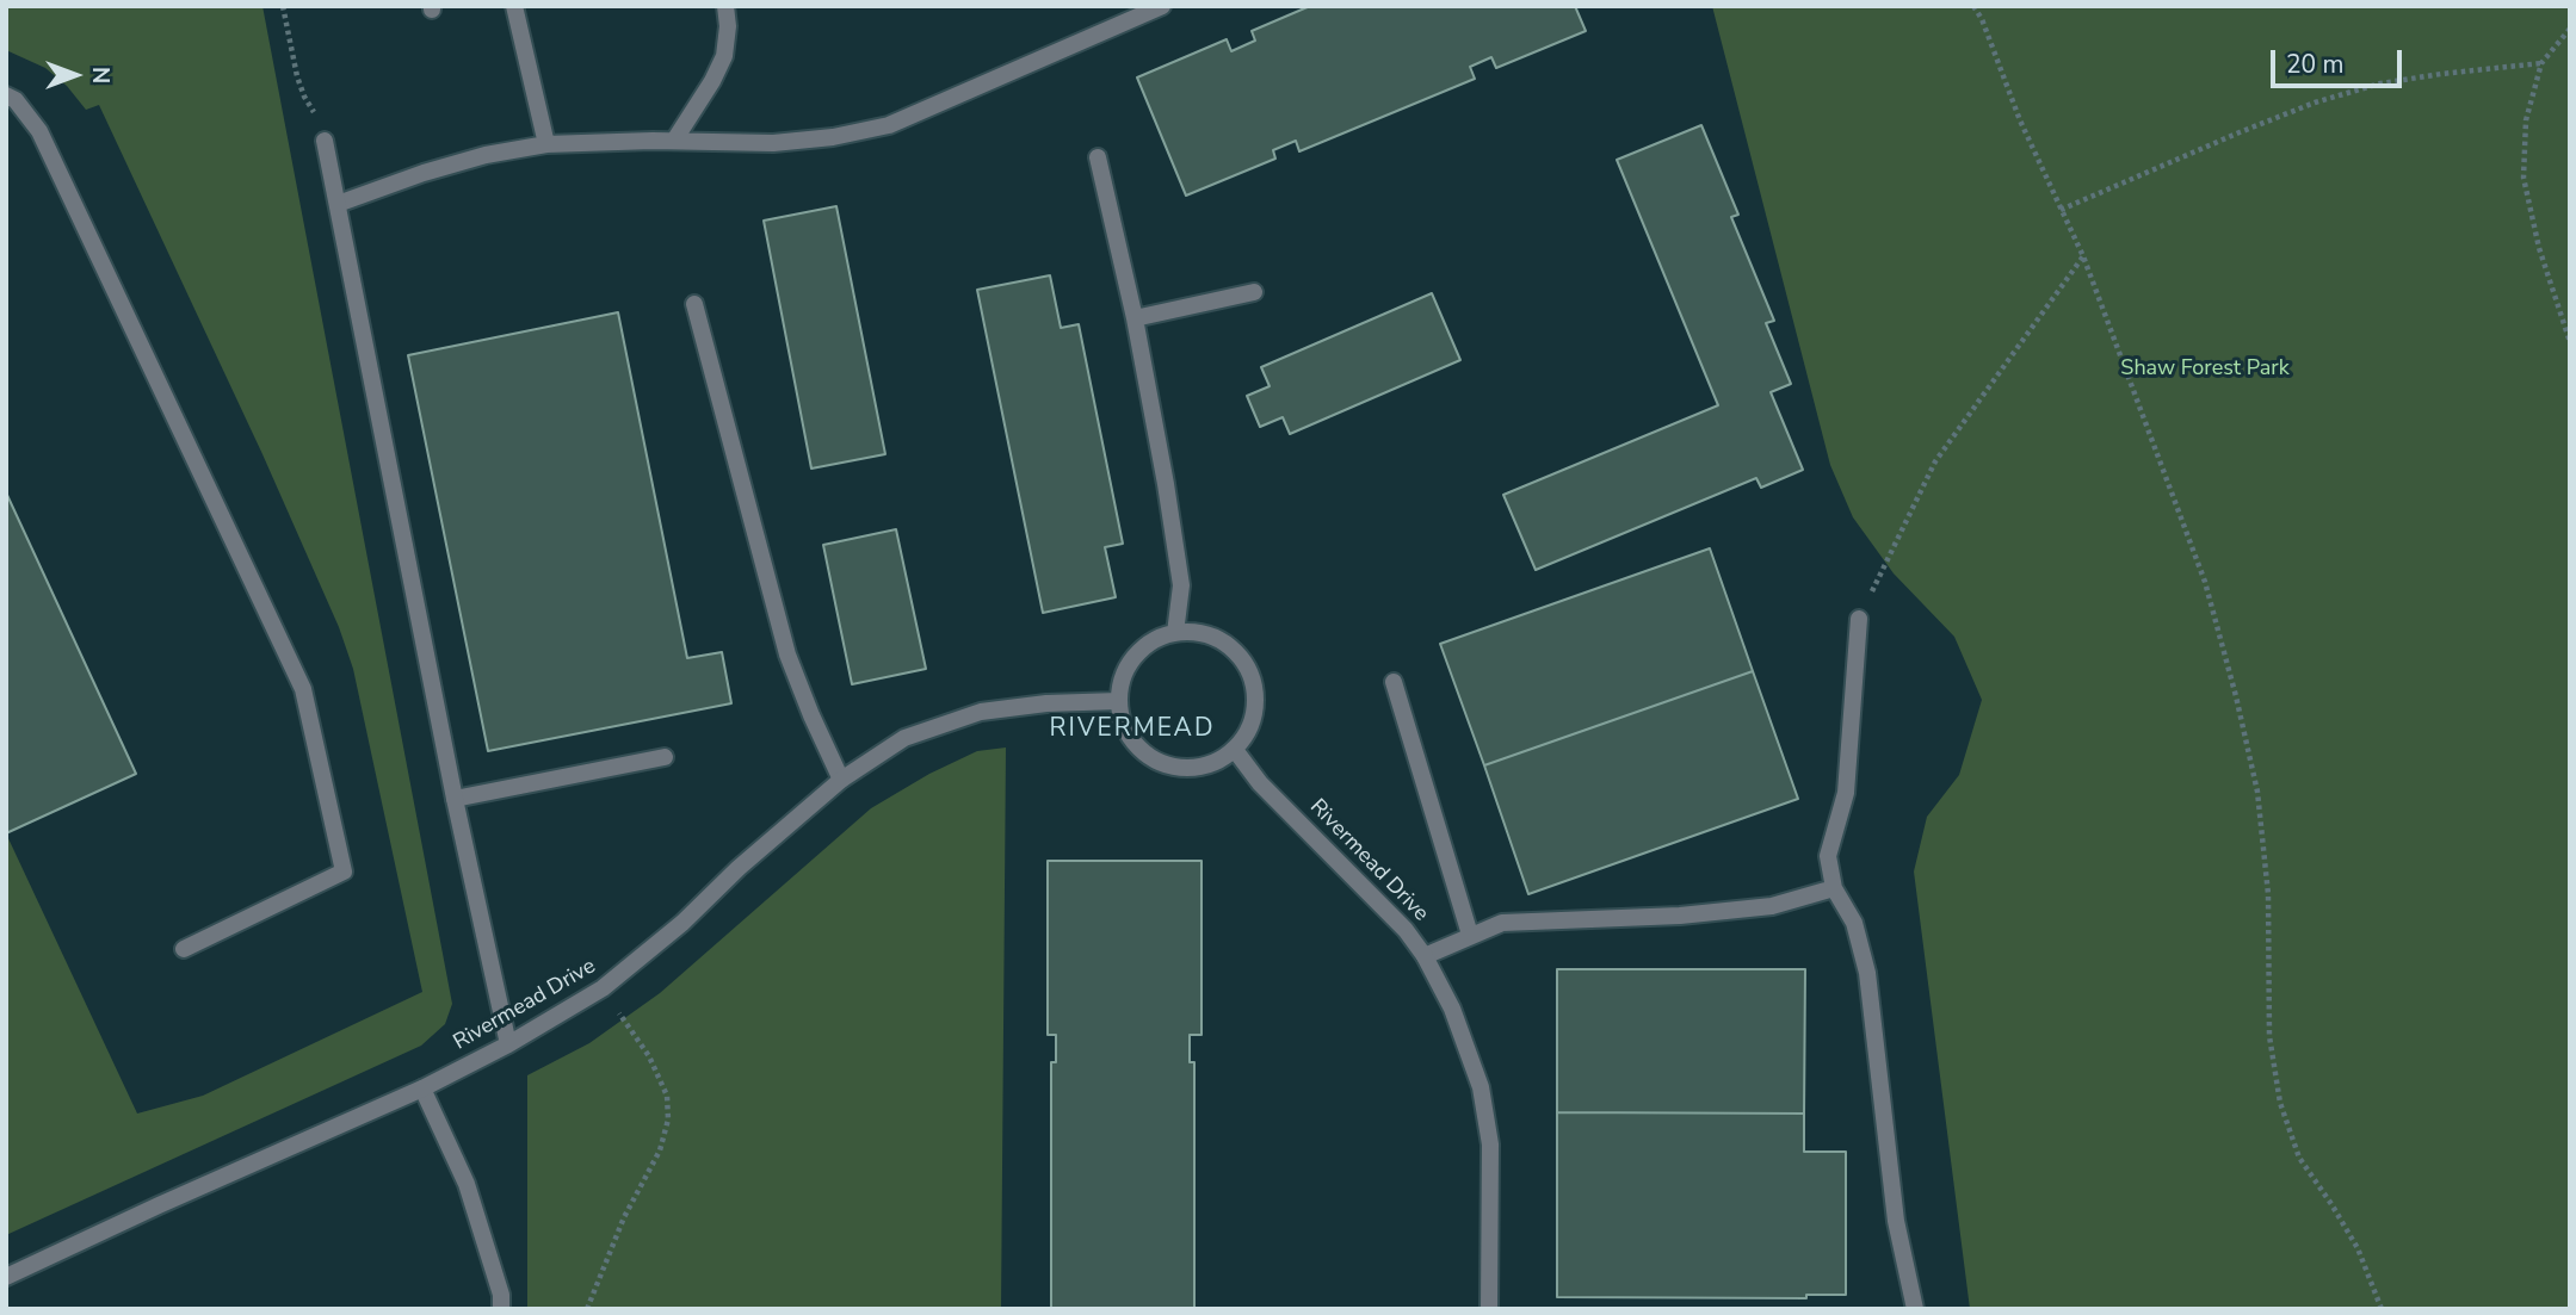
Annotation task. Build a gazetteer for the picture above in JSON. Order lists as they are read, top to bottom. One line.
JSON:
{"streets":{"street":["Rivermead Drive"]},"districts":["RIVERMEAD"],"parks":["Shaw Forest Park"],"scale_bar":"20 m","north":"right"}
